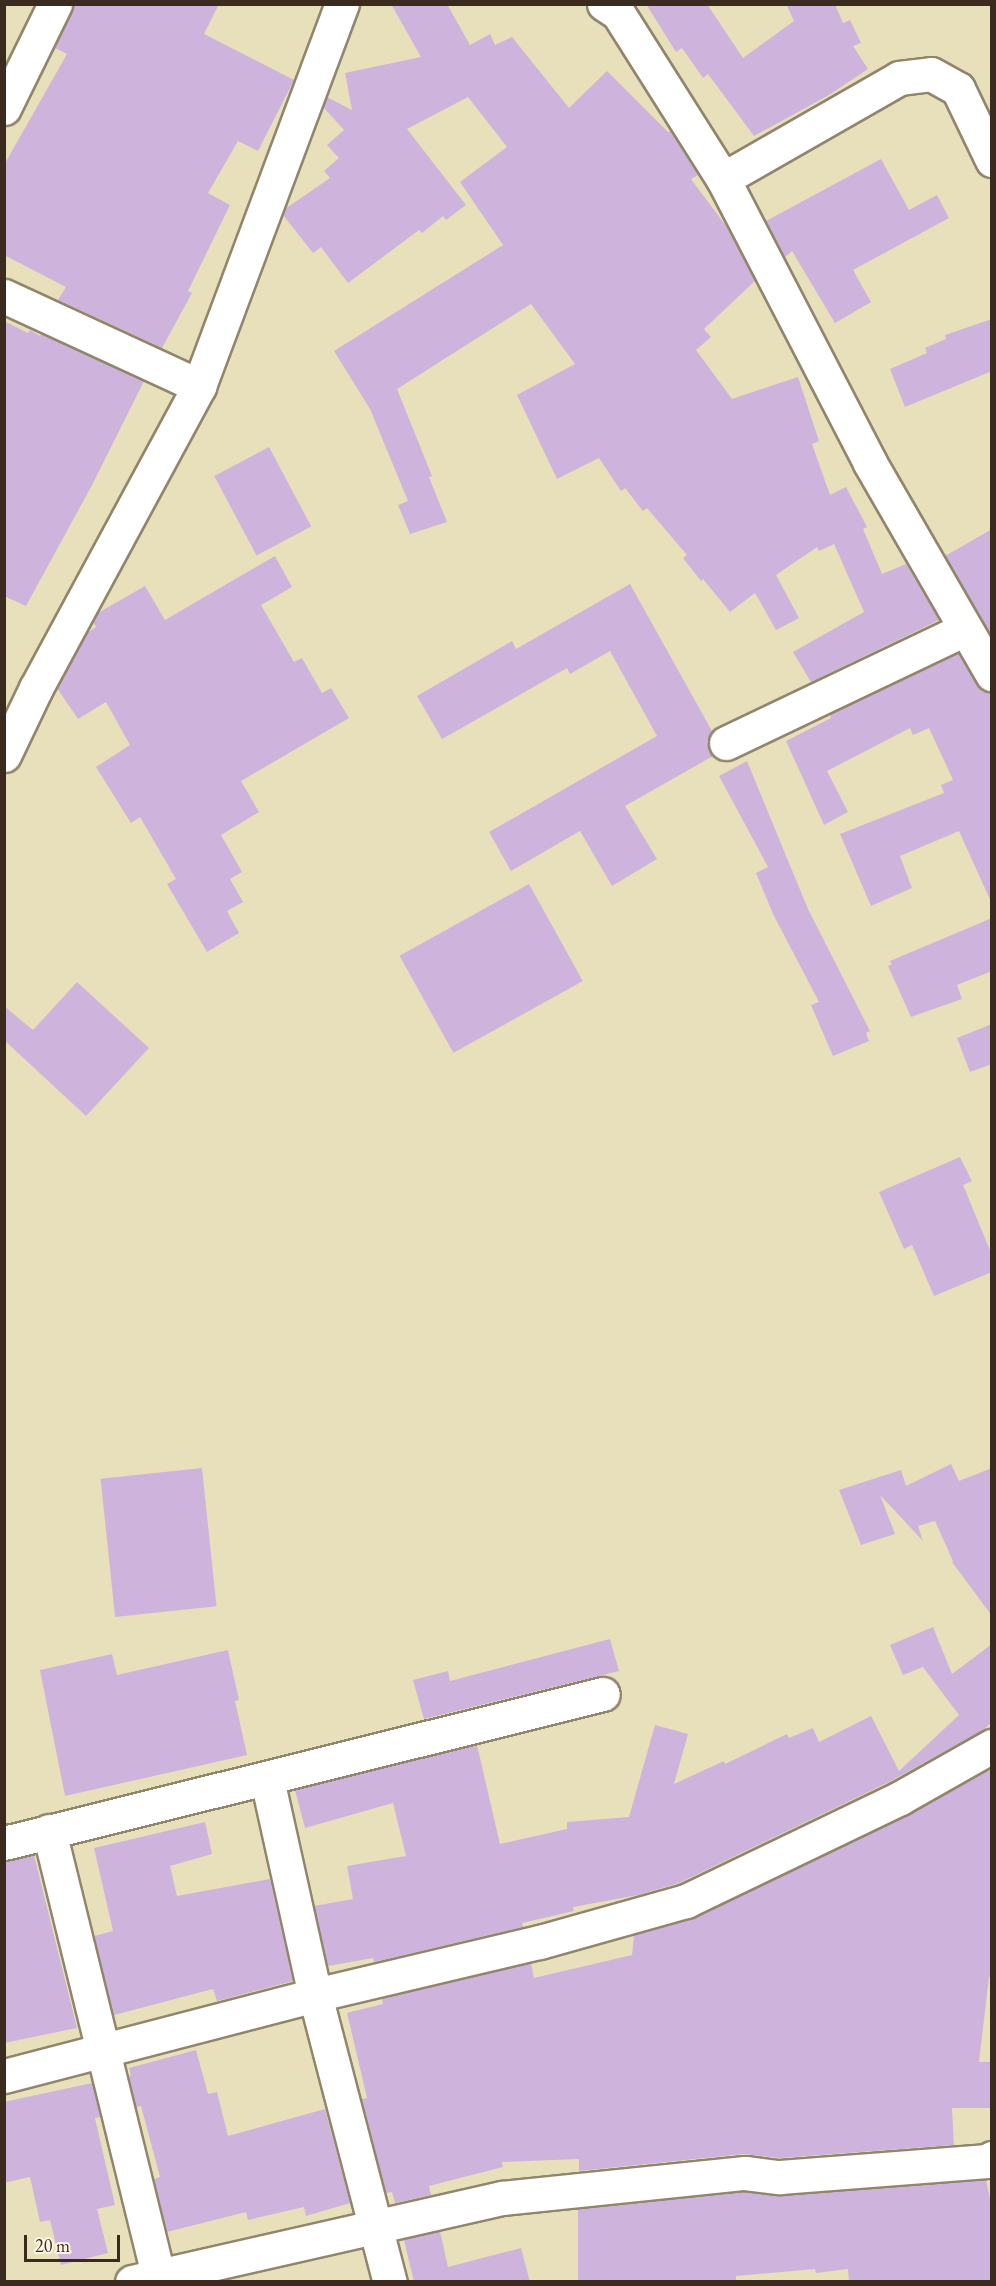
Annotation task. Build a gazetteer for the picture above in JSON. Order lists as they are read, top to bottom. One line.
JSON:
{"scale_bar":"20 m"}
